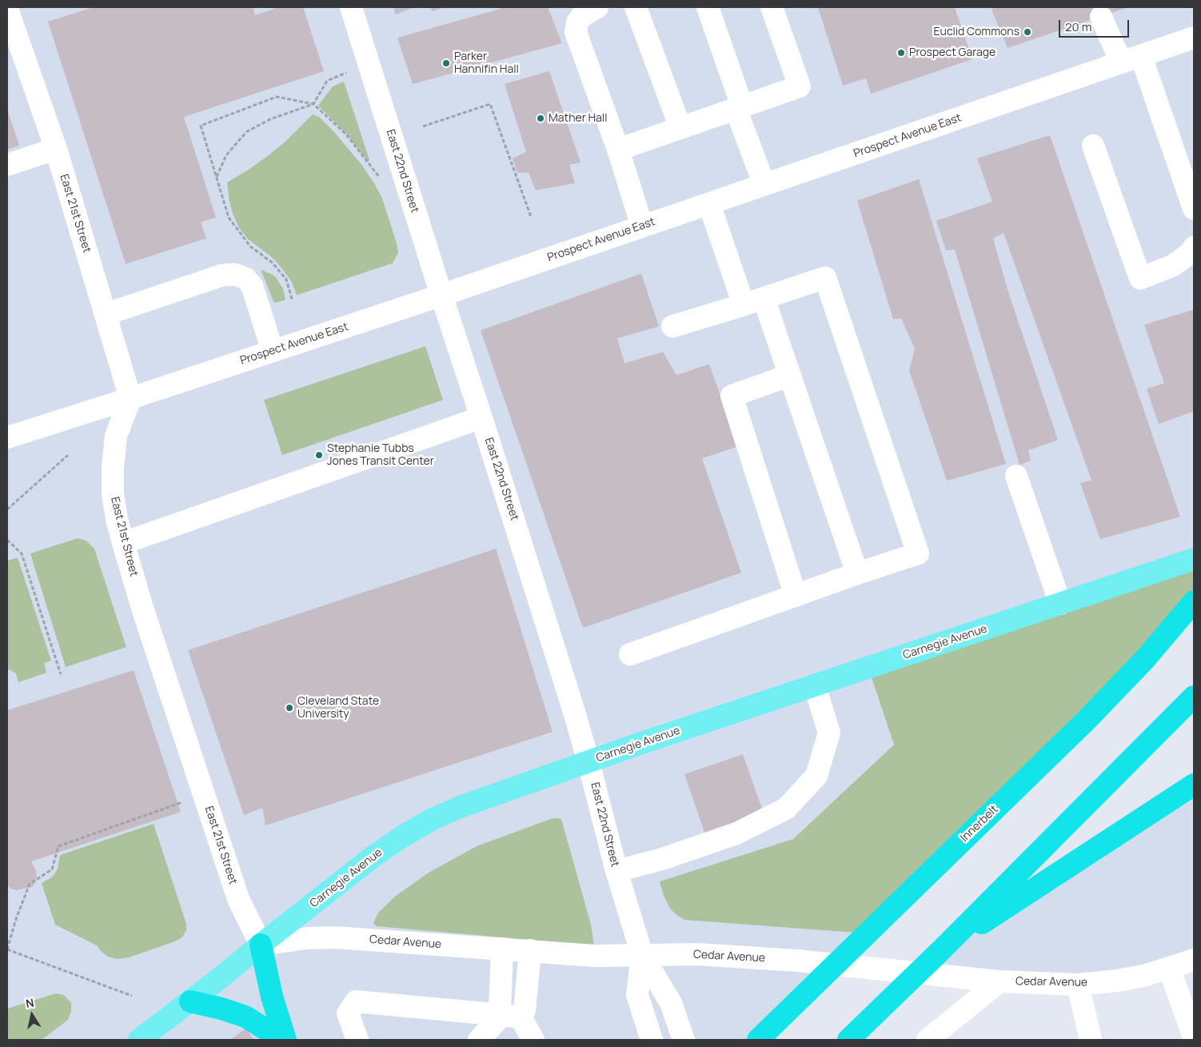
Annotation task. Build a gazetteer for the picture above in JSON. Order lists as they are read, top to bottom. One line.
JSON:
{"streets":{"highway":["Innerbelt"],"main road":["Carnegie Avenue"],"street":["Prospect Avenue East","East 22nd Street","East 21st Street","Cedar Avenue"]},"crossings":[["Prospect Avenue East","East 22nd Street"],["Prospect Avenue East","East 21st Street"],["East 22nd Street","Carnegie Avenue"],["East 22nd Street","Cedar Avenue"],["East 21st Street","Carnegie Avenue"],["East 21st Street","Cedar Avenue"],["Carnegie Avenue","Cedar Avenue"]],"places":["Euclid Commons","Prospect Garage","Parker Hannifin Hall","Mather Hall","Stephanie Tubbs Jones Transit Center","Cleveland State University"],"scale_bar":"20 m","north":"top"}
